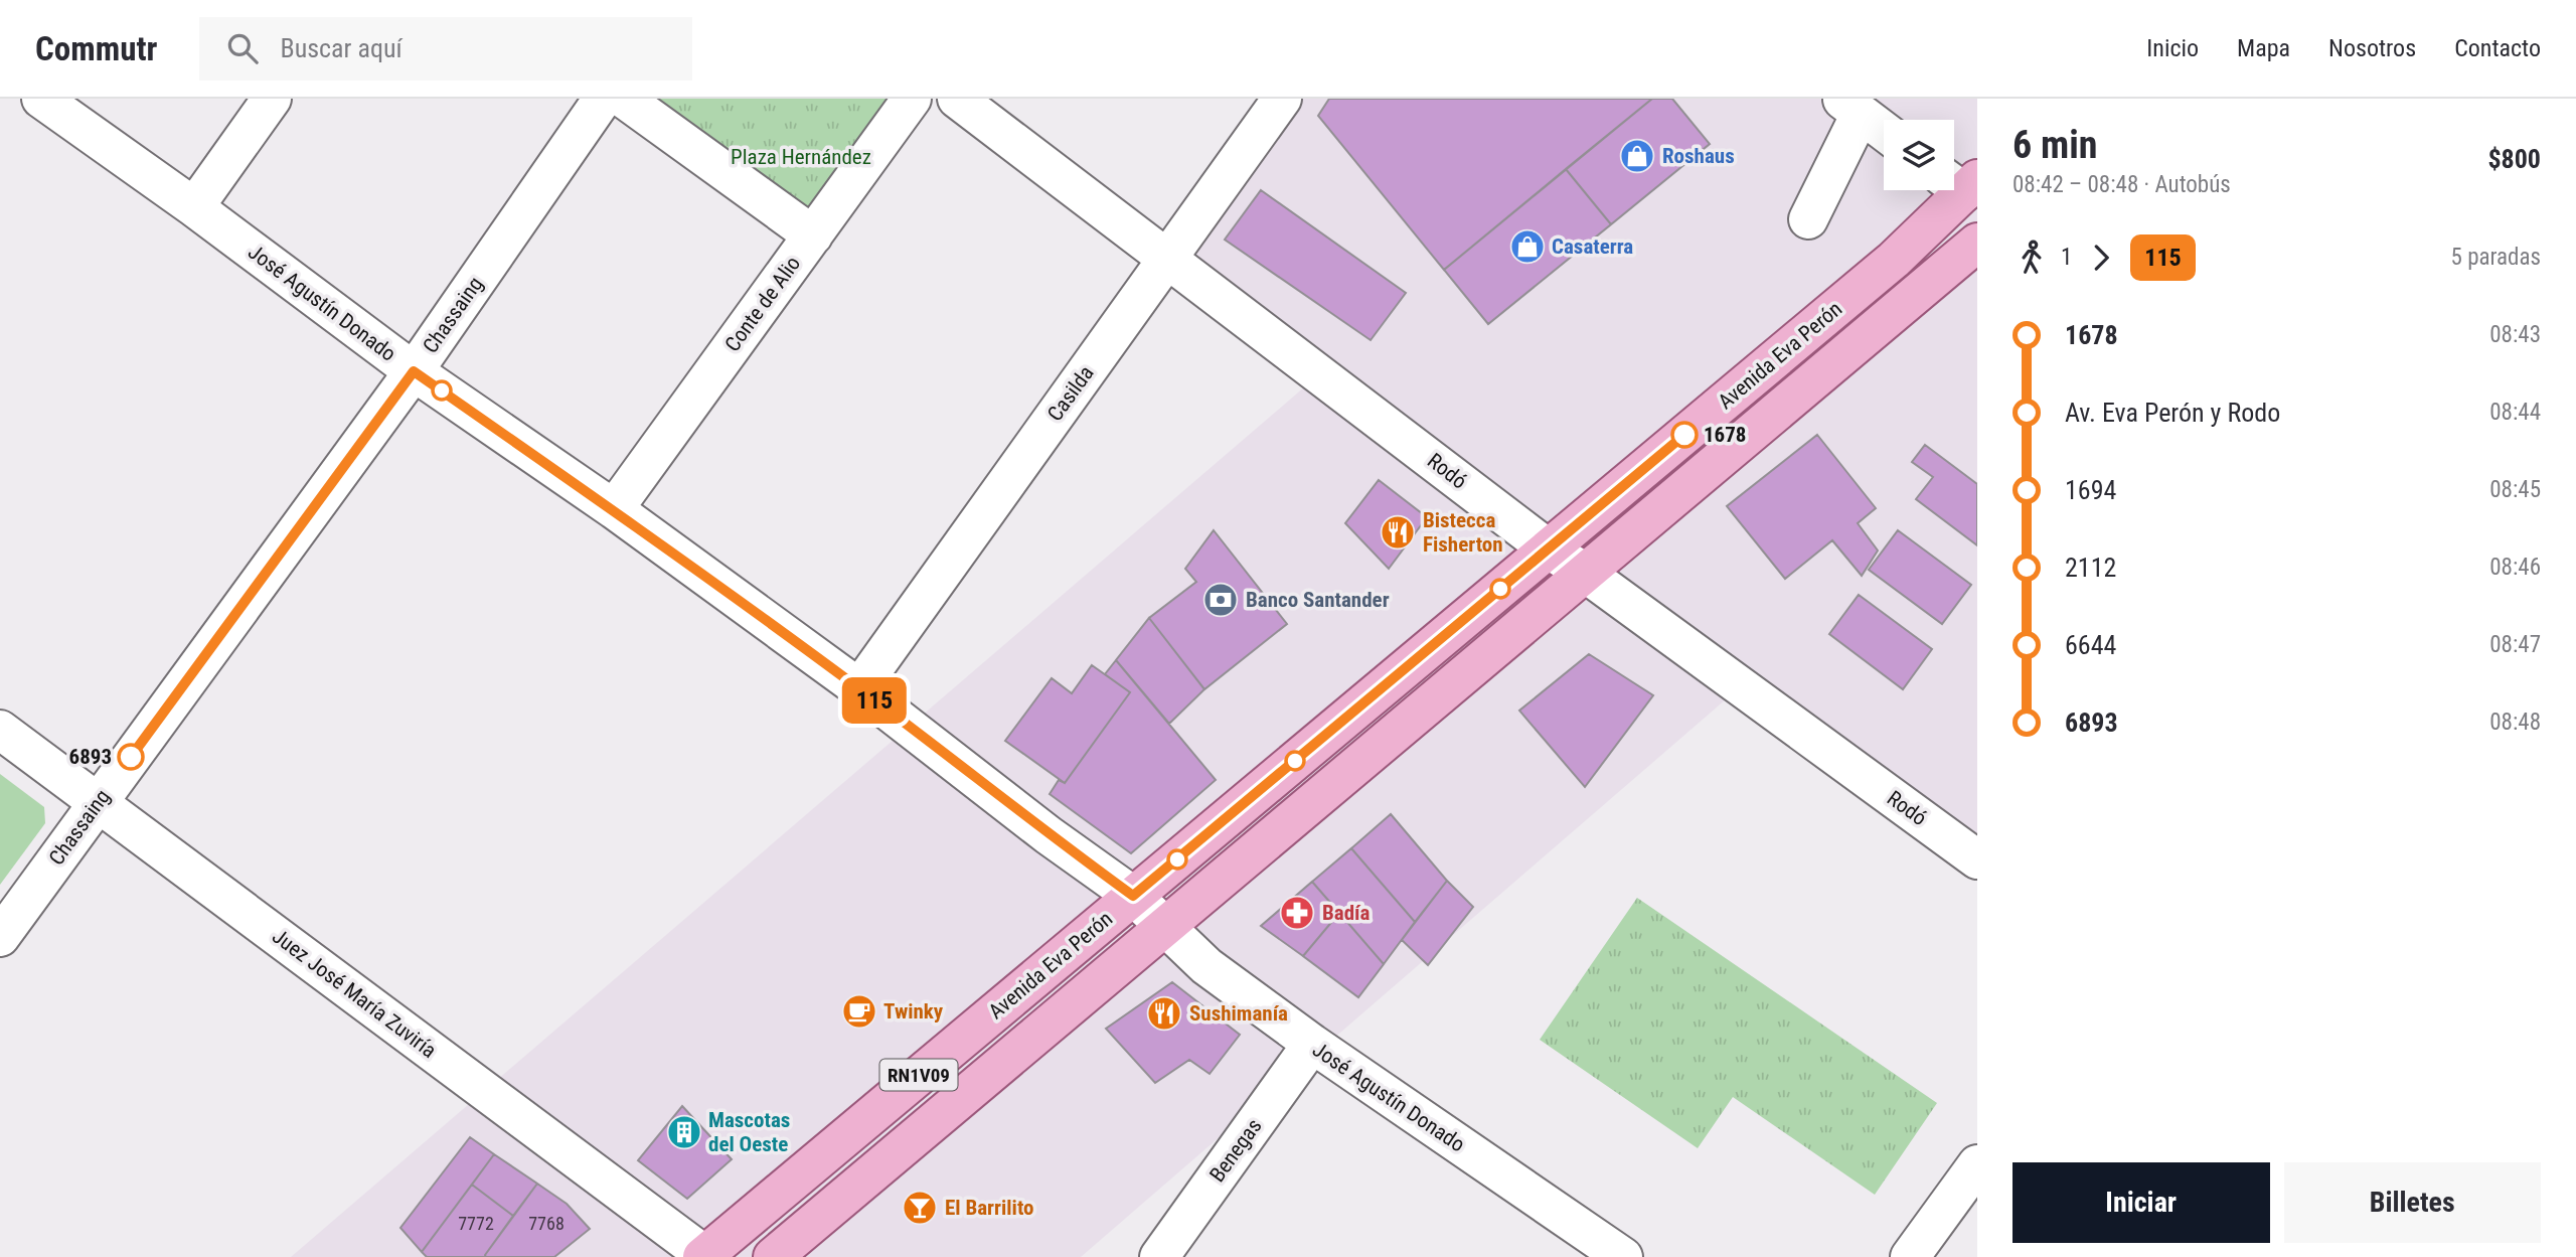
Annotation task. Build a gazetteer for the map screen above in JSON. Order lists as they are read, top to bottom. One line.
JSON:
{"streets":{"main road":["Avenida Eva Perón","RN1V09"],"street":["José Agustín Donado","Conte de Alio","Chassaing","Casilda","Rodó","Juez José María Zuviría","Benegas"]},"crossings":[["José Agustín Donado","Conte de Alio"],["José Agustín Donado","Chassaing"],["José Agustín Donado","Avenida Eva Perón"],["José Agustín Donado","Casilda"],["José Agustín Donado","Benegas"],["Chassaing","Juez José María Zuviría"],["Avenida Eva Perón","Rodó"],["Avenida Eva Perón","Juez José María Zuviría"],["Casilda","Rodó"]],"parks":["Plaza Hernández"],"places":{"shop":["Roshaus","Casaterra"],"other":["1678","6893"],"restaurant":["Bistecca Fisherton","Sushimanía"],"bank":["Banco Santander"],"pharmacy":["Badía"],"cafe":["Twinky"],"building":["Mascotas del Oeste"],"bar":["El Barrilito"]},"lines":["bus line 115"],"house_numbers":["7772","7768"],"page":{"header":"Commutr","search":"Buscar aquí","nav":["Inicio","Mapa","Nosotros","Contacto"],"on_map":"115","heading":["6 min","08:42 – 08:48 · Autobús","$800"],"legs":["1","115","5 paradas"],"list":[{"name":"1678","value":"08:43"},{"name":"Av. Eva Perón y Rodo","value":"08:44"},{"name":"1694","value":"08:45"},{"name":"2112","value":"08:46"},{"name":"6644","value":"08:47"},{"name":"6893","value":"08:48"}],"buttons":["Iniciar","Billetes"]}}
